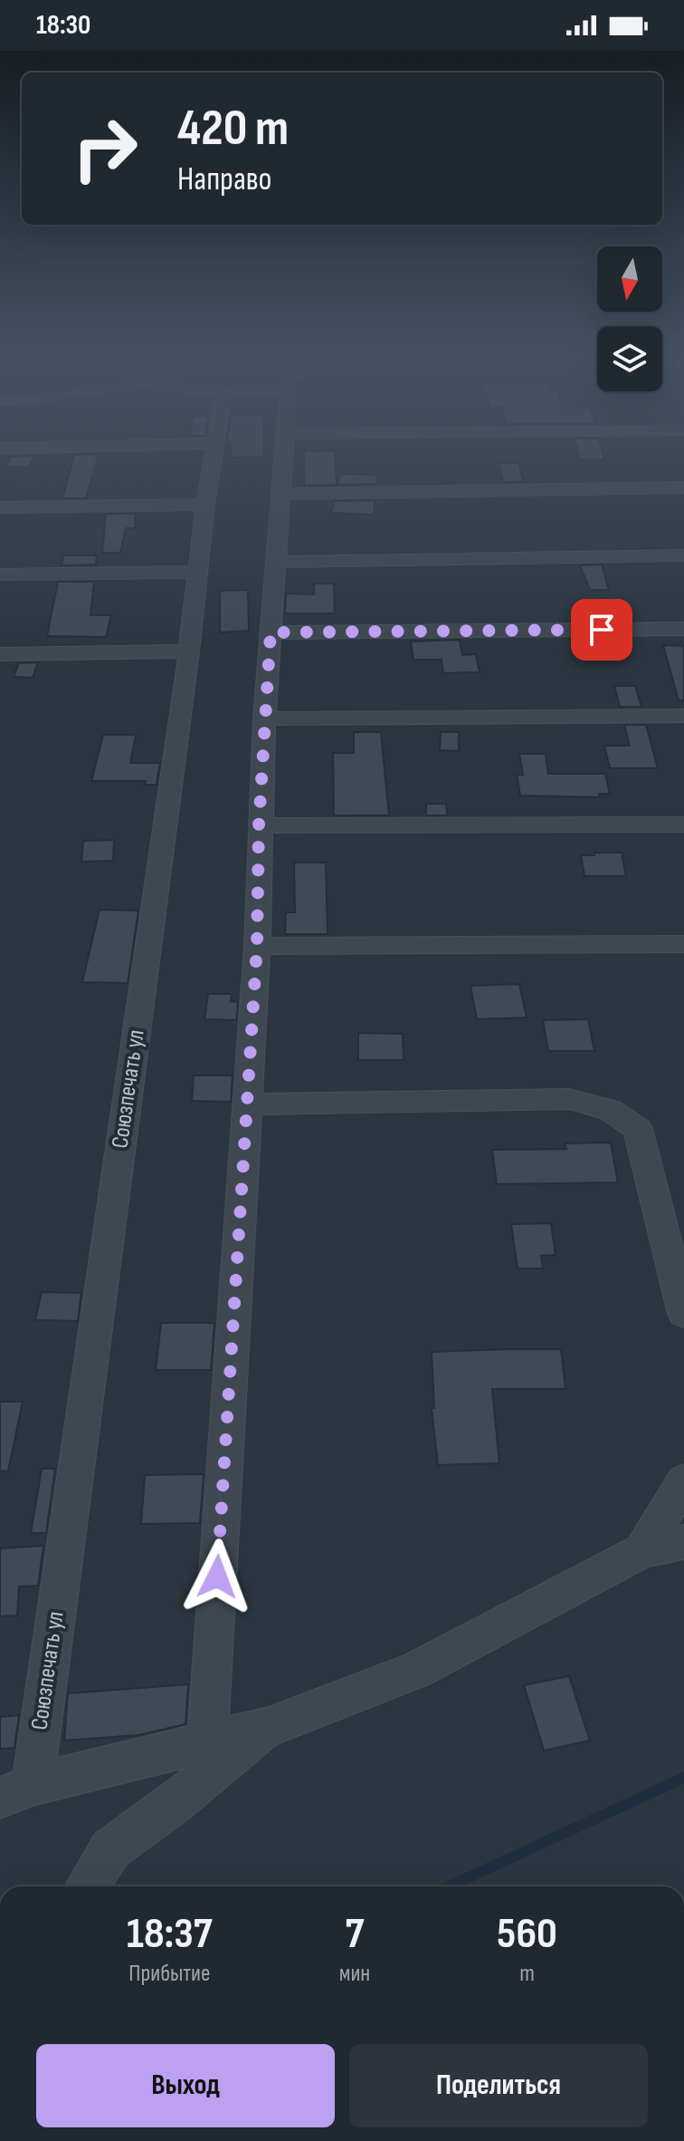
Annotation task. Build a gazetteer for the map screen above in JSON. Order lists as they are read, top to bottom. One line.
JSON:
{"streets":{"street":["Союзпечать ул"]},"north":"bottom","page":{"status":"18:30","turn":["420 m","Направо"],"eta":["18:37","Прибытие","7","мин","560","m"],"buttons":["Выход","Поделиться"]}}
